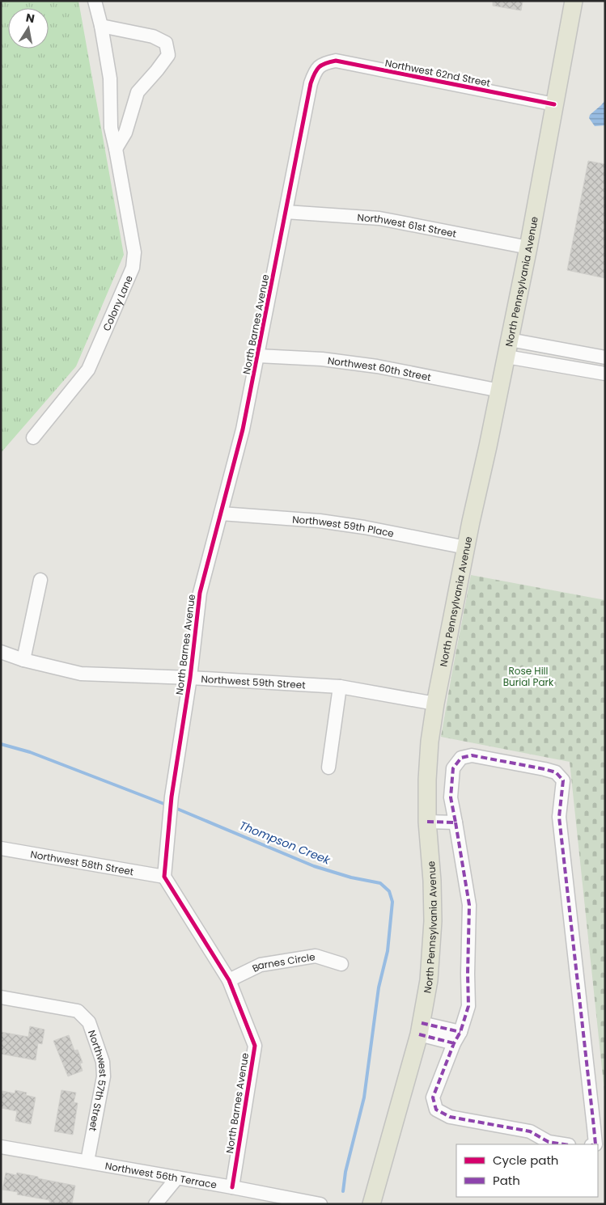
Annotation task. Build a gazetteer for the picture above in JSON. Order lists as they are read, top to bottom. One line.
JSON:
{"streets":{"main road":["North Pennsylvania Avenue"],"street":["Northwest 62nd Street","Northwest 61st Street","Colony Lane","North Barnes Avenue","Northwest 60th Street","Northwest 59th Place","Northwest 59th Street","Northwest 58th Street","Barnes Circle","Northwest 57th Street","Northwest 56th Terrace"]},"crossings":[["Northwest 62nd Street","North Pennsylvania Avenue"],["Northwest 62nd Street","North Barnes Avenue"],["Northwest 61st Street","North Pennsylvania Avenue"],["Northwest 61st Street","North Barnes Avenue"],["North Pennsylvania Avenue","Northwest 60th Street"],["North Pennsylvania Avenue","Northwest 59th Place"],["North Pennsylvania Avenue","Northwest 59th Street"],["North Barnes Avenue","Northwest 60th Street"],["North Barnes Avenue","Northwest 59th Place"],["North Barnes Avenue","Northwest 59th Street"],["North Barnes Avenue","Northwest 58th Street"],["North Barnes Avenue","Barnes Circle"],["North Barnes Avenue","Northwest 56th Terrace"],["Northwest 57th Street","Northwest 56th Terrace"]],"water":["Thompson Creek"],"parks":["Rose Hill Burial Park"],"legend":["Cycle path","Path"],"north":"top"}
